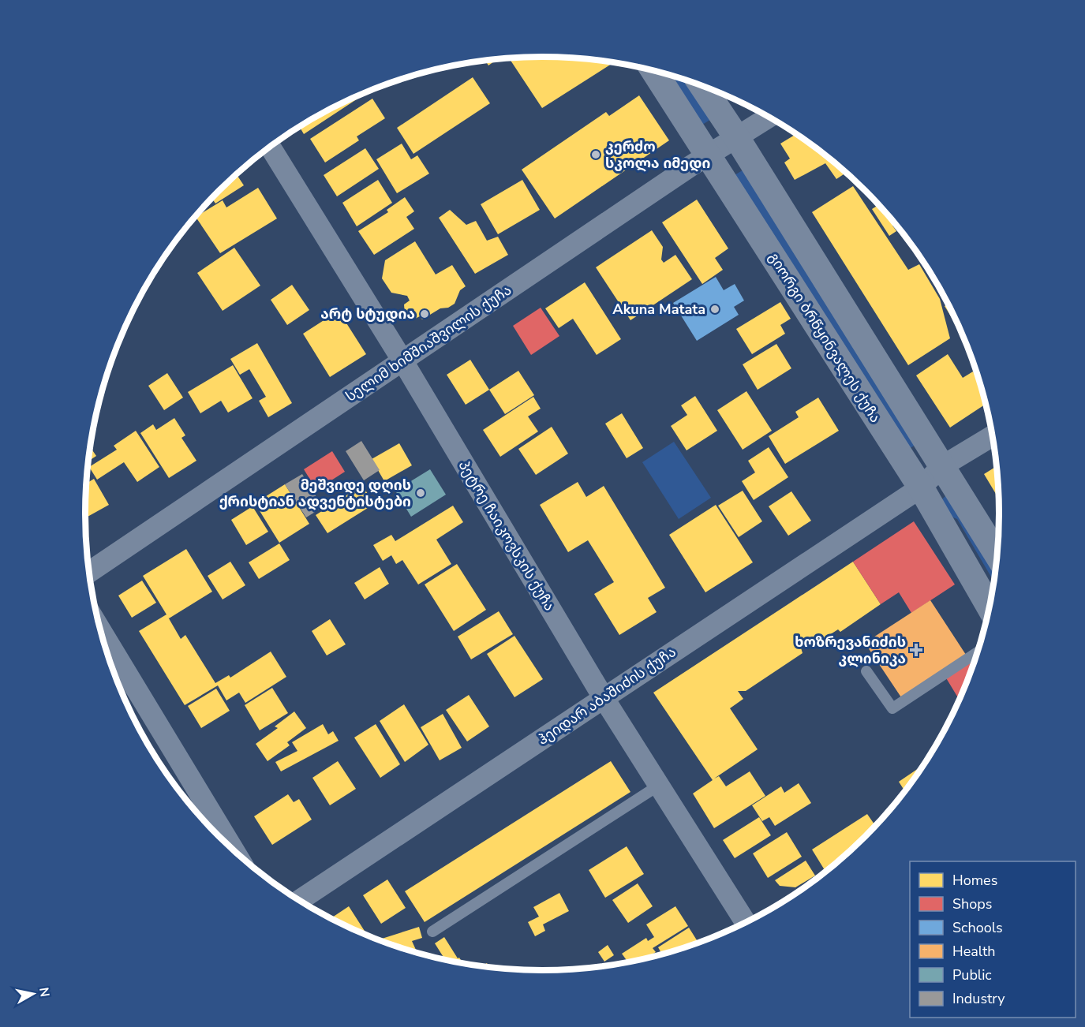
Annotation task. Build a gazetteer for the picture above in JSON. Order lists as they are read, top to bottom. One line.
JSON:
{"streets":{"street":["გიორგი ბრწყინვალეს ქუჩა","სელიმ ხიმშიაშვილის ქუჩა","პეტრე ჩაიკოვსკის ქუჩა","ჰეიდარ აბაშიძის ქუჩა"]},"crossings":[["გიორგი ბრწყინვალეს ქუჩა","სელიმ ხიმშიაშვილის ქუჩა"],["გიორგი ბრწყინვალეს ქუჩა","ჰეიდარ აბაშიძის ქუჩა"],["სელიმ ხიმშიაშვილის ქუჩა","პეტრე ჩაიკოვსკის ქუჩა"],["პეტრე ჩაიკოვსკის ქუჩა","ჰეიდარ აბაშიძის ქუჩა"]],"places":{"other":["კერძო სკოლა იმედი","Akuna Matata","არტ სტუდია","მეშვიდე დღის ქრისტიან ადვენტისტები"],"health":["ხოზრევანიძის კლინიკა"]},"legend":["Homes","Shops","Schools","Health","Public","Industry"],"north":"right"}
